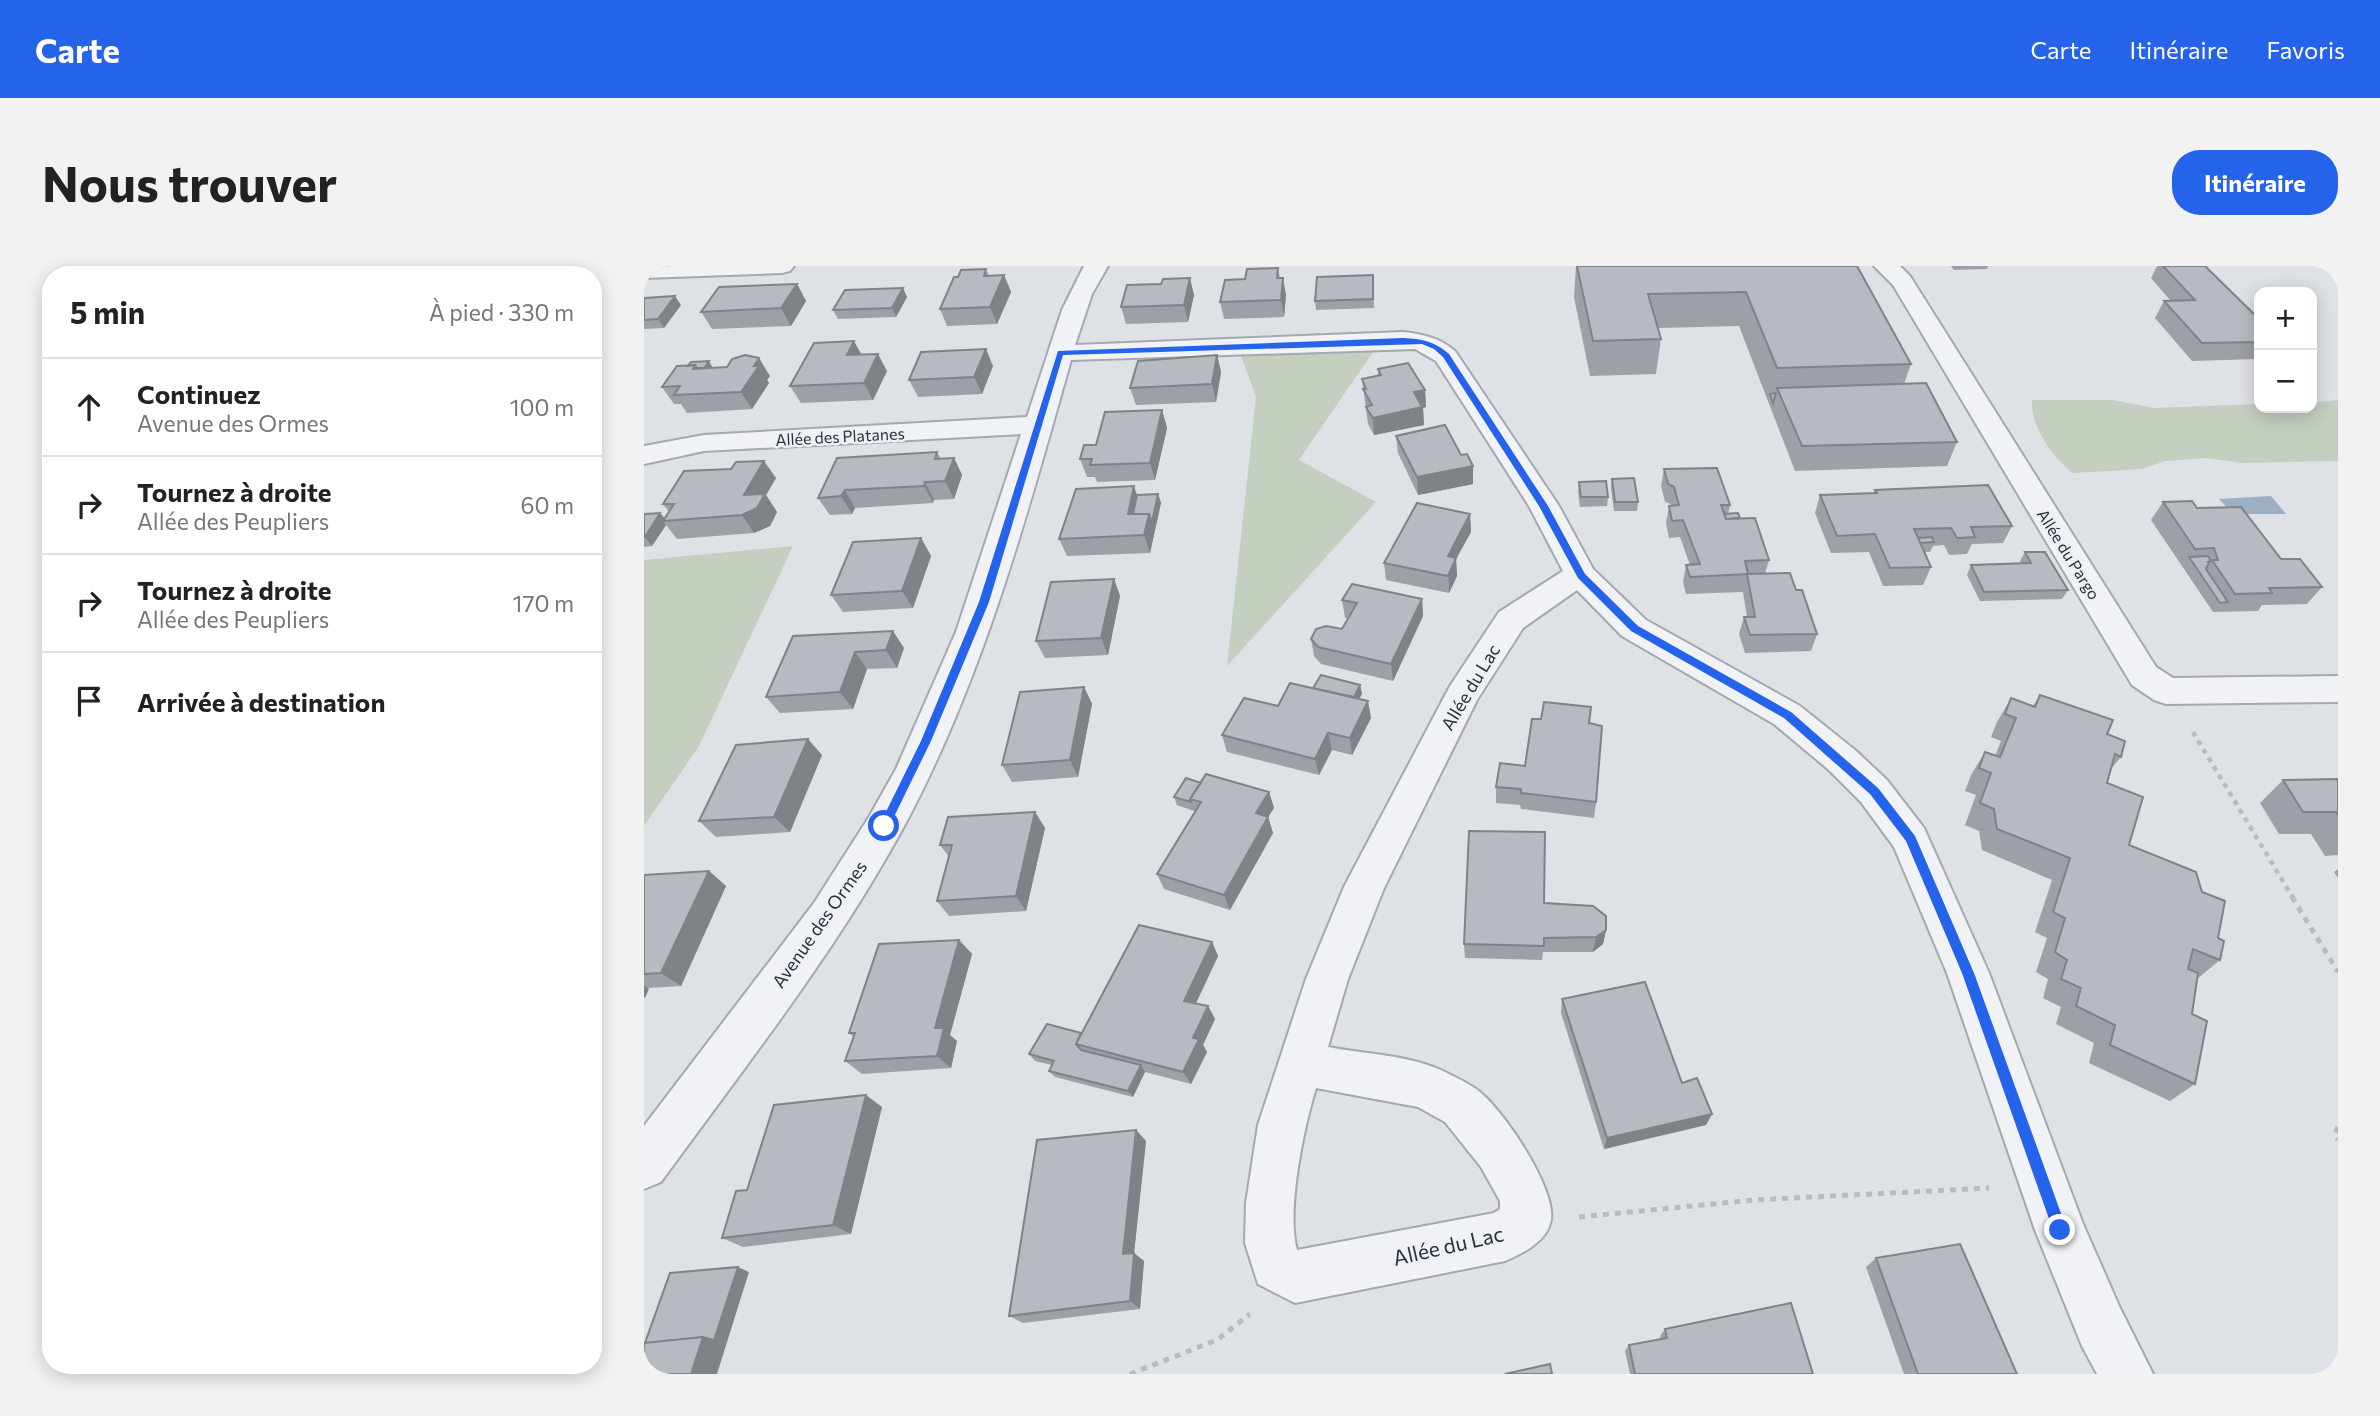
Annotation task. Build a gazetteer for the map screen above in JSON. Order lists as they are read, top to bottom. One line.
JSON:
{"streets":{"street":["Allée des Platanes","Allée du Pargo","Allée du Lac","Avenue des Ormes"]},"crossings":[["Allée des Platanes","Avenue des Ormes"]],"page":{"header":"Carte","nav":["Carte","Itinéraire","Favoris"],"buttons":"Itinéraire","title":"Nous trouver","heading":["5 min","À pied · 330 m"],"map_buttons":["+","−"],"list":[["Continuez","Avenue des Ormes","100 m"],["Tournez à droite","Allée des Peupliers","60 m"],["Tournez à droite","Allée des Peupliers","170 m"],"Arrivée à destination"]}}
